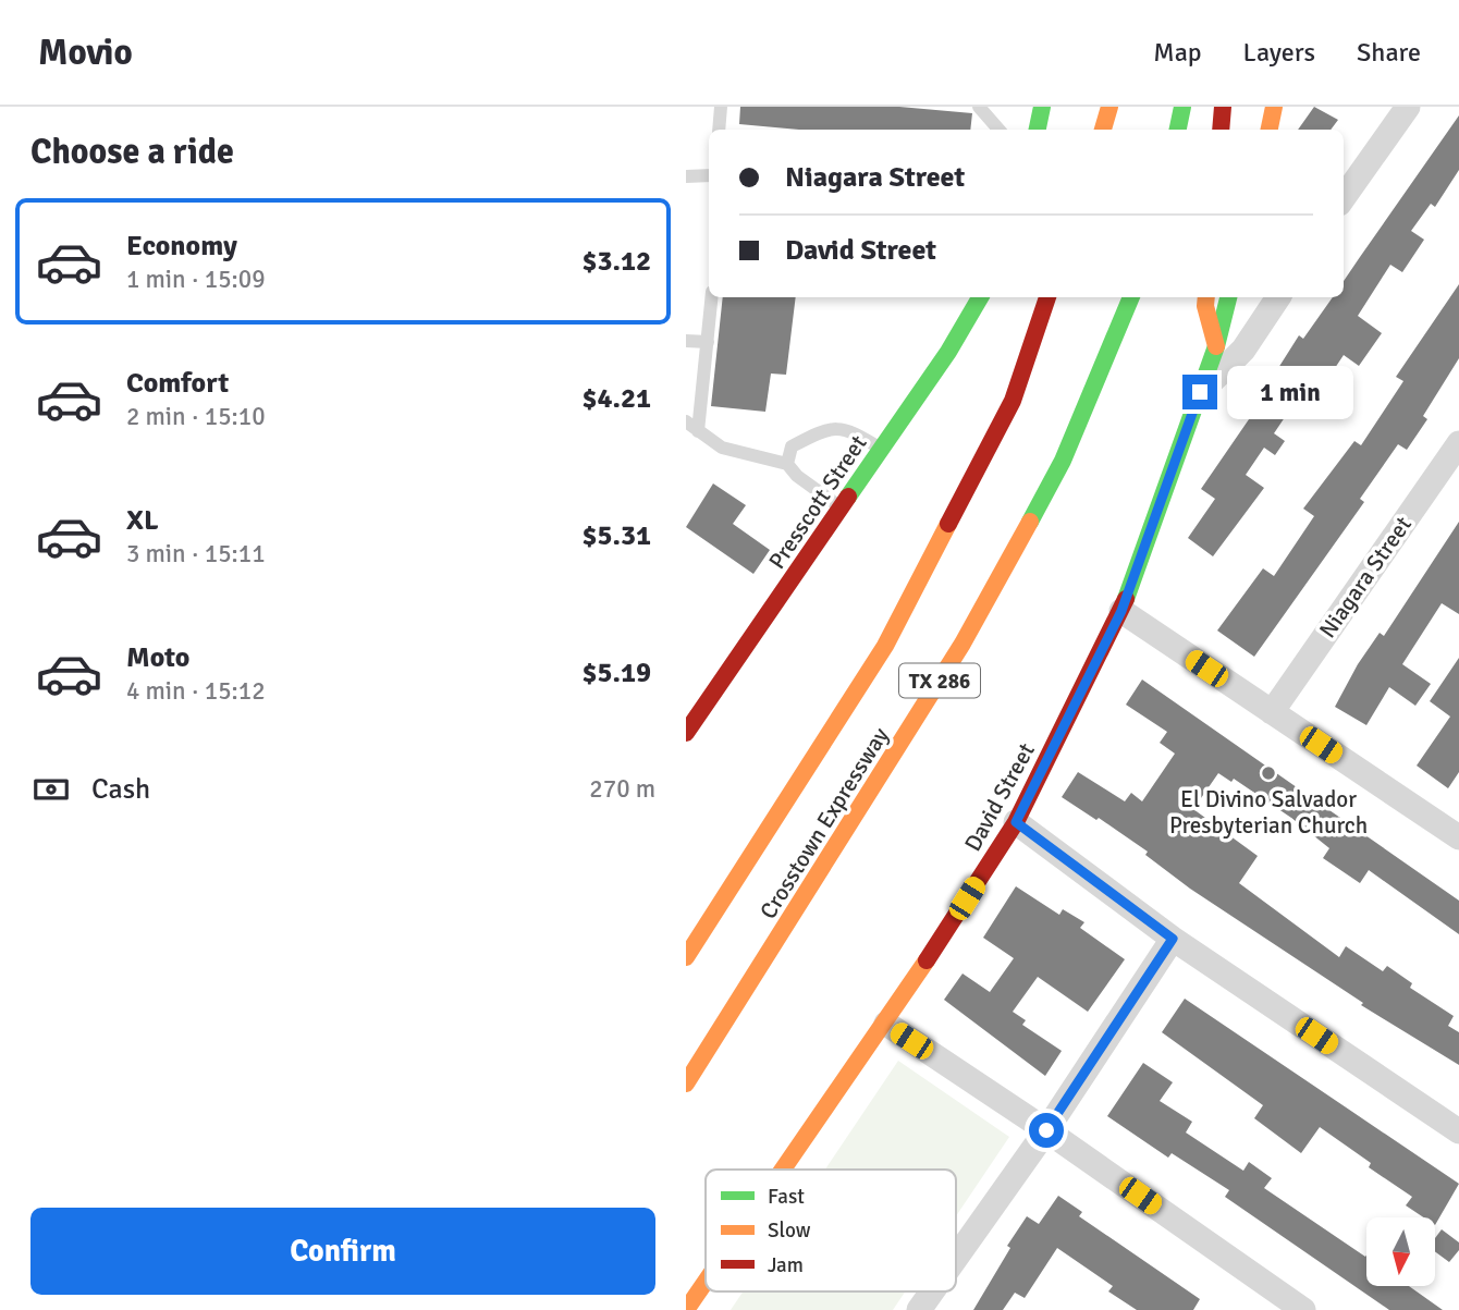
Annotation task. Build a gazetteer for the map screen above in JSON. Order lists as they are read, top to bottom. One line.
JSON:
{"streets":{"main road":["Presscott Street","TX 286","David Street","Crosstown Expressway"],"street":["Niagara Street"]},"places":["El Divino Salvador Presbyterian Church"],"legend":["Fast","Slow","Jam"],"north":"bottom","page":{"header":"Movio","nav":["Map","Layers","Share"],"heading":"Choose a ride","banner":["Niagara Street","David Street"],"list":[{"name":"Economy","note":"1 min · 15:09","value":"$3.12"},{"name":"Comfort","note":"2 min · 15:10","value":"$4.21"},{"name":"XL","note":"3 min · 15:11","value":"$5.31"},{"name":"Moto","note":"4 min · 15:12","value":"$5.19"}],"bubble":"1 min","pay":["Cash","270 m"],"buttons":"Confirm"}}
